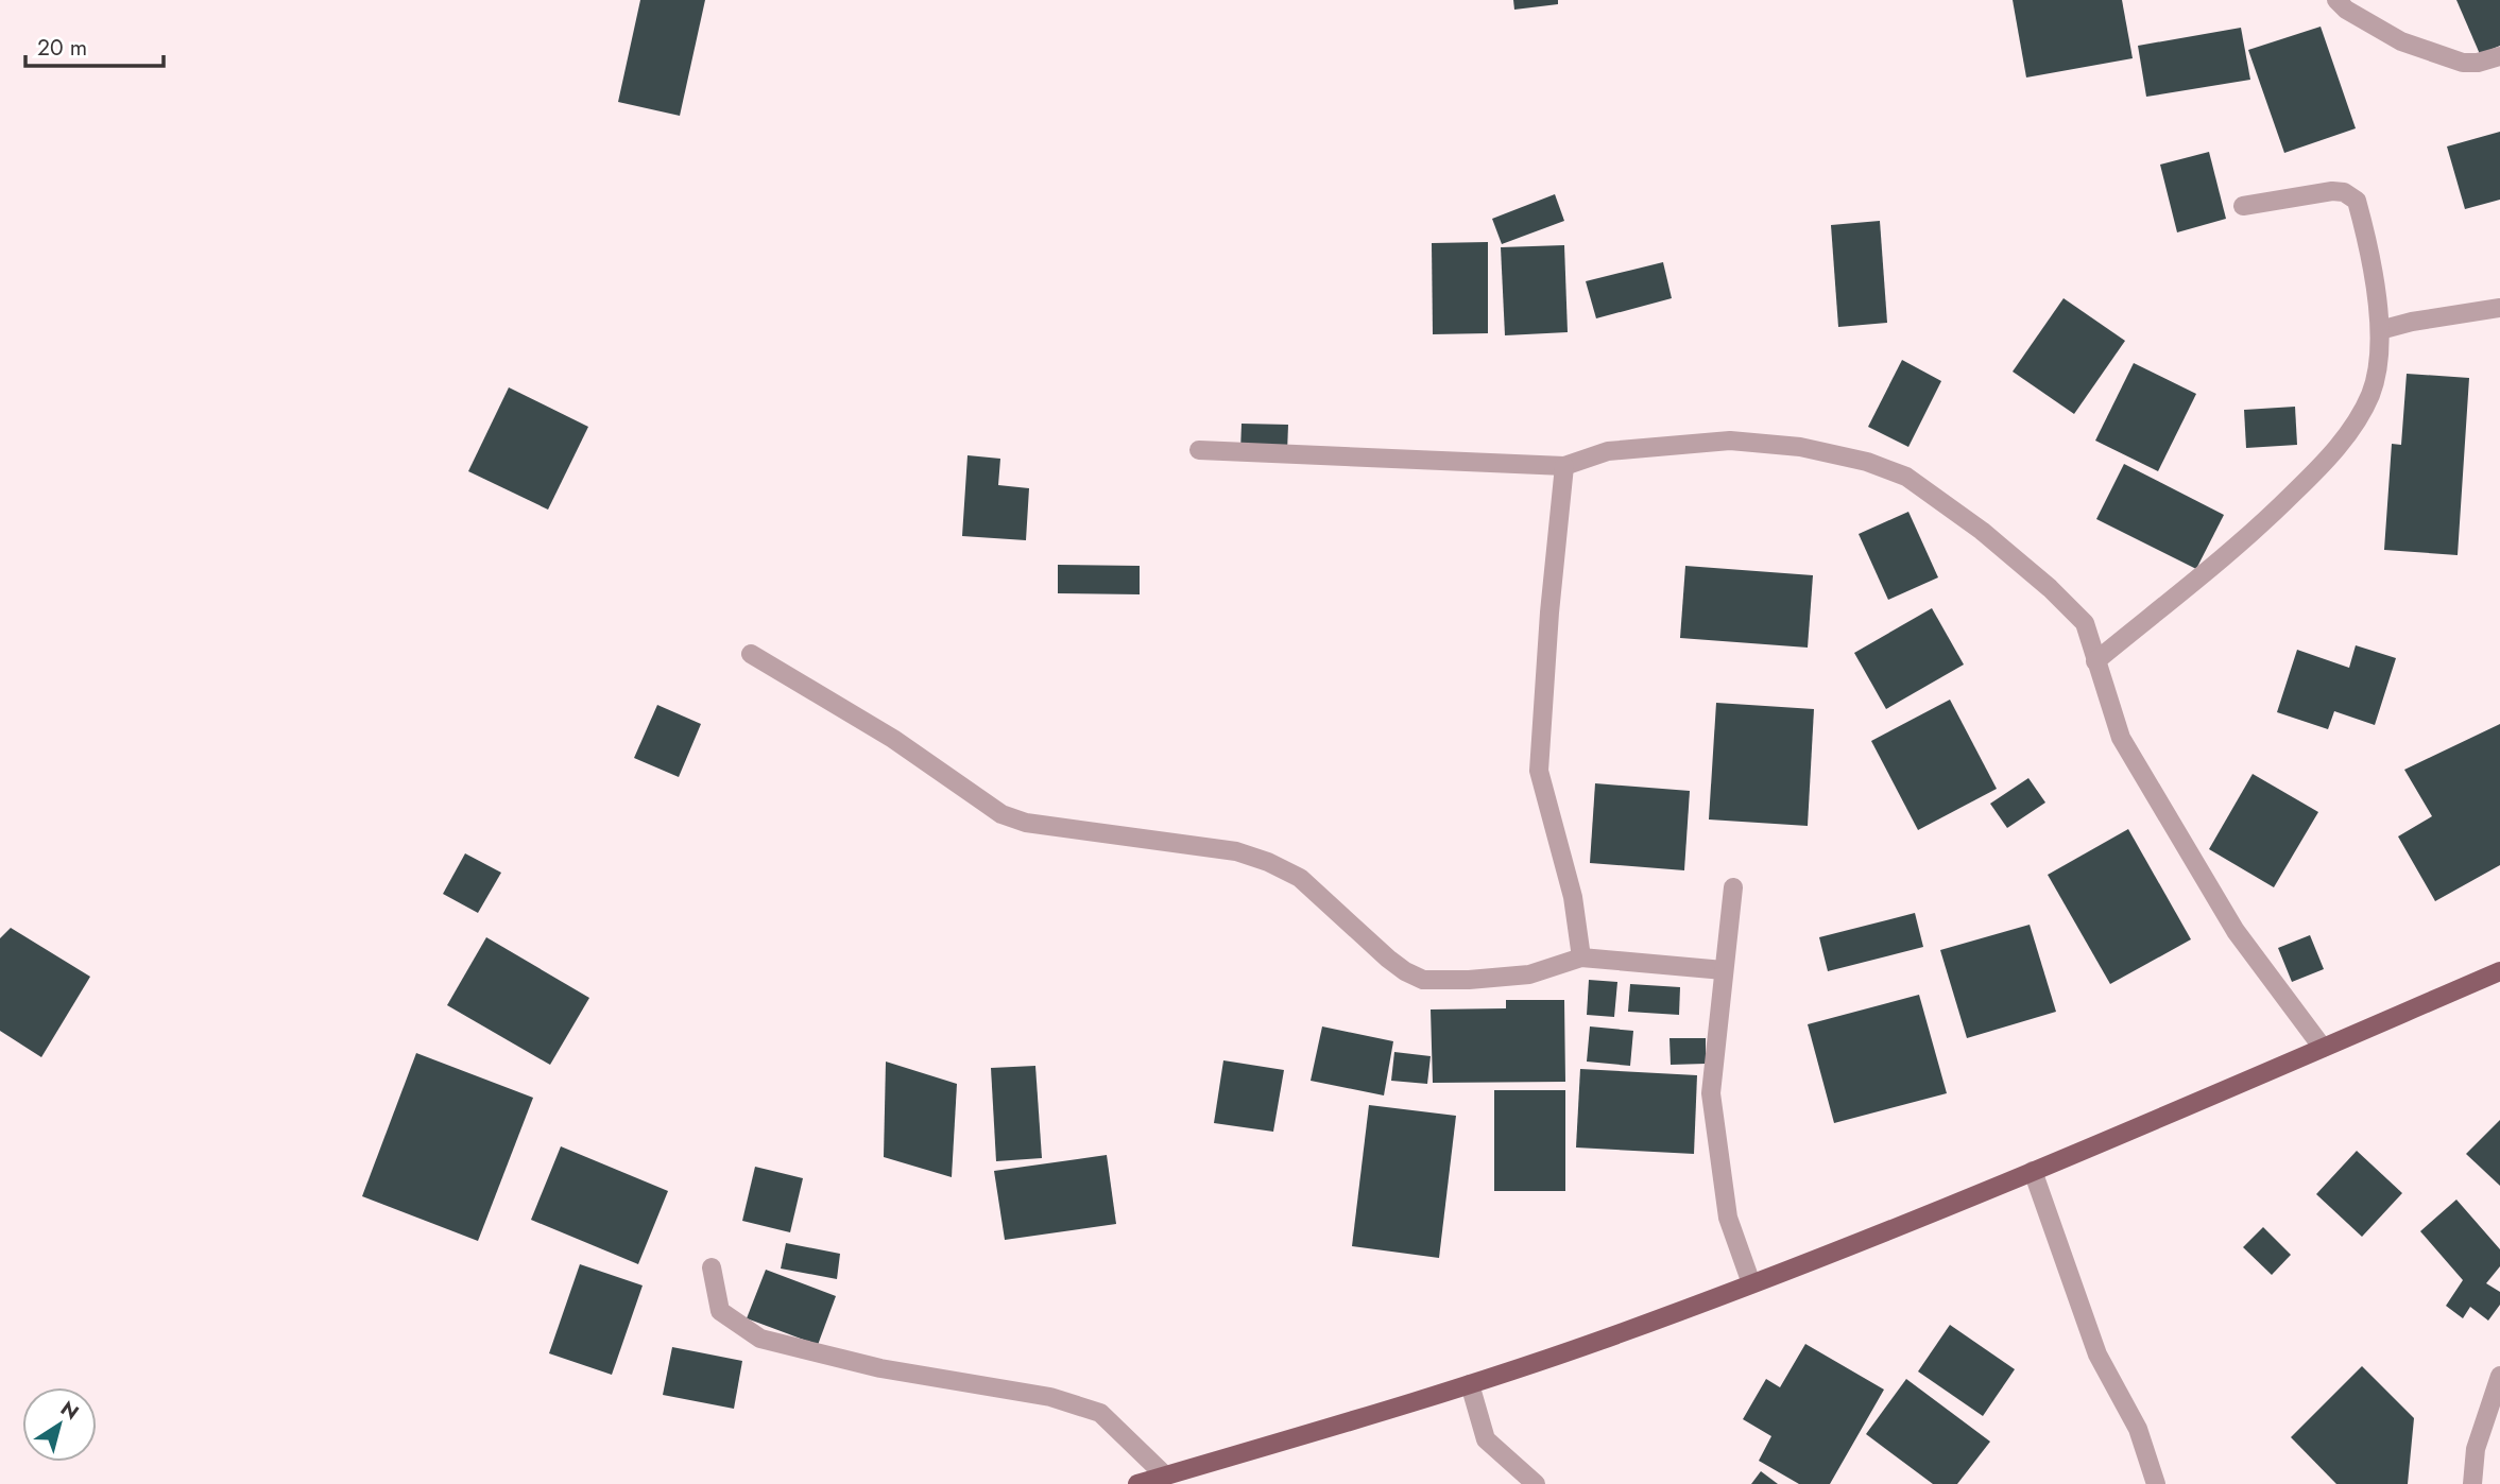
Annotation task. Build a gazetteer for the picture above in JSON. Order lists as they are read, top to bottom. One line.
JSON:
{"scale_bar":"20 m","north":"top right"}
